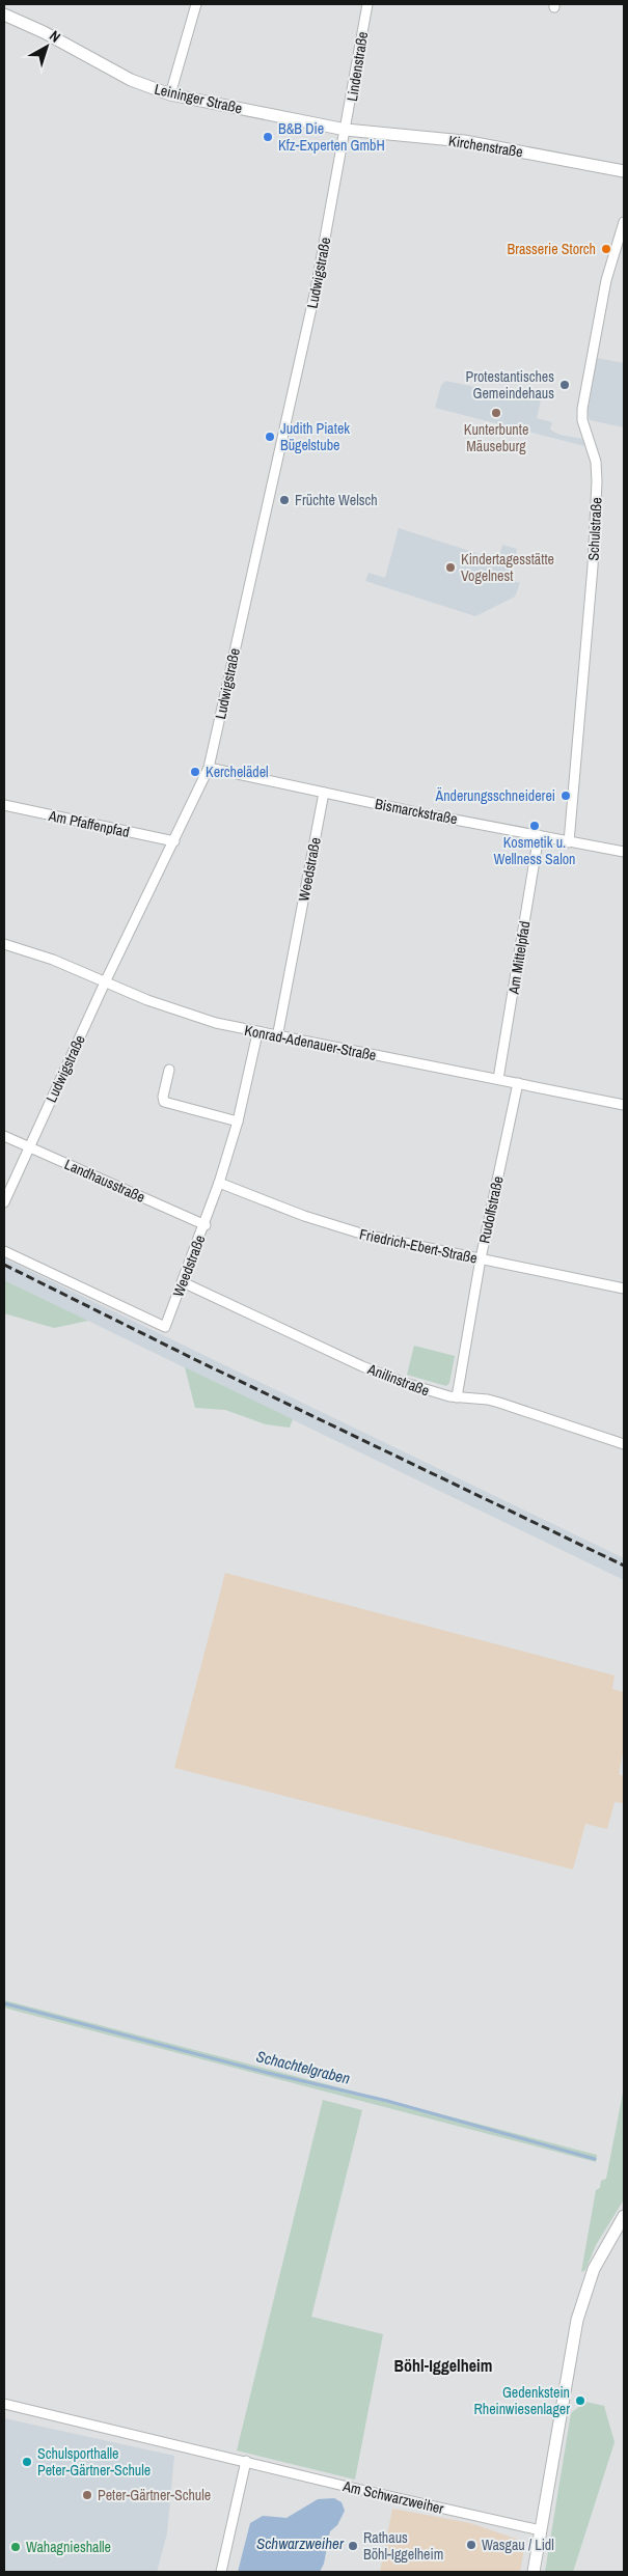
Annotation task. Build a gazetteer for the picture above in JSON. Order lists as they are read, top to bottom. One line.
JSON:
{"streets":{"street":["Lindenstraße","Leininger Straße","Kirchenstraße","Ludwigstraße","Schulstraße","Bismarckstraße","Am Pfaffenpfad","Weedstraße","Am Mittelpfad","Konrad-Adenauer-Straße","Landhausstraße","Rudolfstraße","Friedrich-Ebert-Straße","Anilinstraße","Am Schwarzweiher"]},"crossings":[["Lindenstraße","Leininger Straße"],["Lindenstraße","Kirchenstraße"],["Lindenstraße","Ludwigstraße"],["Leininger Straße","Kirchenstraße"],["Leininger Straße","Ludwigstraße"],["Kirchenstraße","Ludwigstraße"],["Ludwigstraße","Bismarckstraße"],["Ludwigstraße","Am Pfaffenpfad"],["Ludwigstraße","Konrad-Adenauer-Straße"],["Ludwigstraße","Landhausstraße"],["Schulstraße","Bismarckstraße"],["Bismarckstraße","Weedstraße"],["Bismarckstraße","Am Mittelpfad"],["Weedstraße","Konrad-Adenauer-Straße"],["Weedstraße","Landhausstraße"],["Weedstraße","Friedrich-Ebert-Straße"],["Weedstraße","Anilinstraße"],["Am Mittelpfad","Konrad-Adenauer-Straße"],["Konrad-Adenauer-Straße","Rudolfstraße"],["Rudolfstraße","Friedrich-Ebert-Straße"],["Rudolfstraße","Anilinstraße"]],"districts":["Böhl-Iggelheim"],"water":["Schachtelgraben","Schwarzweiher"],"places":["B&B Die Kfz-Experten GmbH","Brasserie Storch","Protestantisches Gemeindehaus","Kunterbunte Mäuseburg","Judith Piatek Bügelstube","Früchte Welsch","Kindertagesstätte Vogelnest","Kerchelädel","Änderungsschneiderei","Kosmetik u. Wellness Salon","Gedenkstein Rheinwiesenlager","Schulsporthalle Peter-Gärtner-Schule","Peter-Gärtner-Schule","Wasgau / Lidl","Rathaus Böhl-Iggelheim","Wahagnieshalle"],"north":"top right"}
